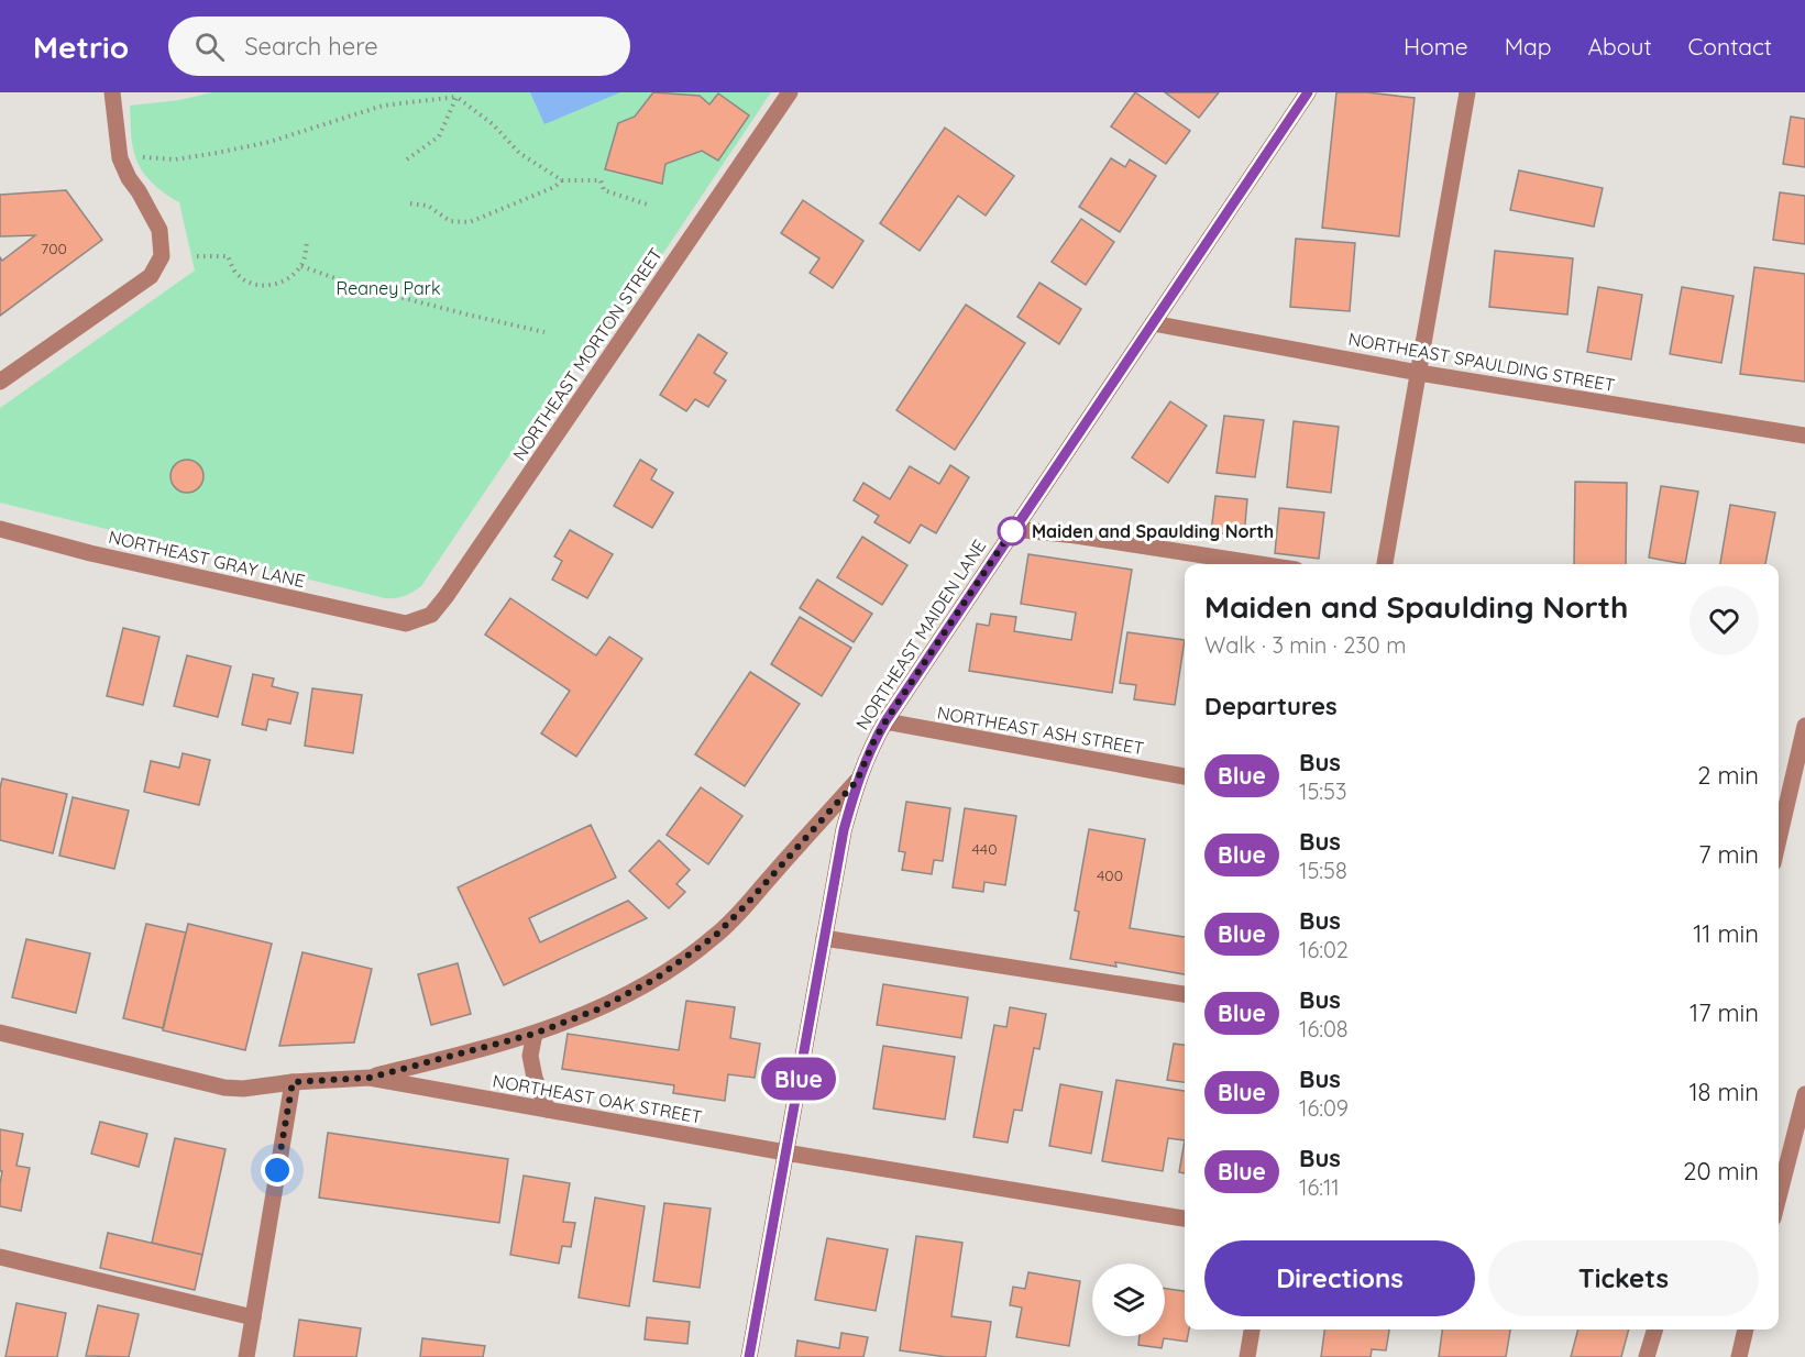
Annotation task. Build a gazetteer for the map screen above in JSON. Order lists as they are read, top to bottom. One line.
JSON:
{"streets":{"street":["NORTHEAST MORTON STREET","NORTHEAST SPAULDING STREET","NORTHEAST GRAY LANE","NORTHEAST MAIDEN LANE","NORTHEAST ASH STREET","NORTHEAST OAK STREET"]},"crossings":[["NORTHEAST MORTON STREET","NORTHEAST GRAY LANE"],["NORTHEAST SPAULDING STREET","NORTHEAST MAIDEN LANE"],["NORTHEAST MAIDEN LANE","NORTHEAST ASH STREET"],["NORTHEAST MAIDEN LANE","NORTHEAST OAK STREET"]],"parks":["Reaney Park"],"places":["Maiden and Spaulding North"],"lines":["bus line Blue"],"house_numbers":["700","440","400"],"page":{"header":"Metrio","search":"Search here","nav":["Home","Map","About","Contact"],"on_map":"Blue","heading":[["Maiden and Spaulding North","Walk · 3 min · 230 m"],"Departures"],"list":[{"mark":"Blue","name":"Bus","note":"15:53","value":"2 min"},{"mark":"Blue","name":"Bus","note":"15:58","value":"7 min"},{"mark":"Blue","name":"Bus","note":"16:02","value":"11 min"},{"mark":"Blue","name":"Bus","note":"16:08","value":"17 min"},{"mark":"Blue","name":"Bus","note":"16:09","value":"18 min"},{"mark":"Blue","name":"Bus","note":"16:11","value":"20 min"}],"buttons":["Directions","Tickets"]}}
